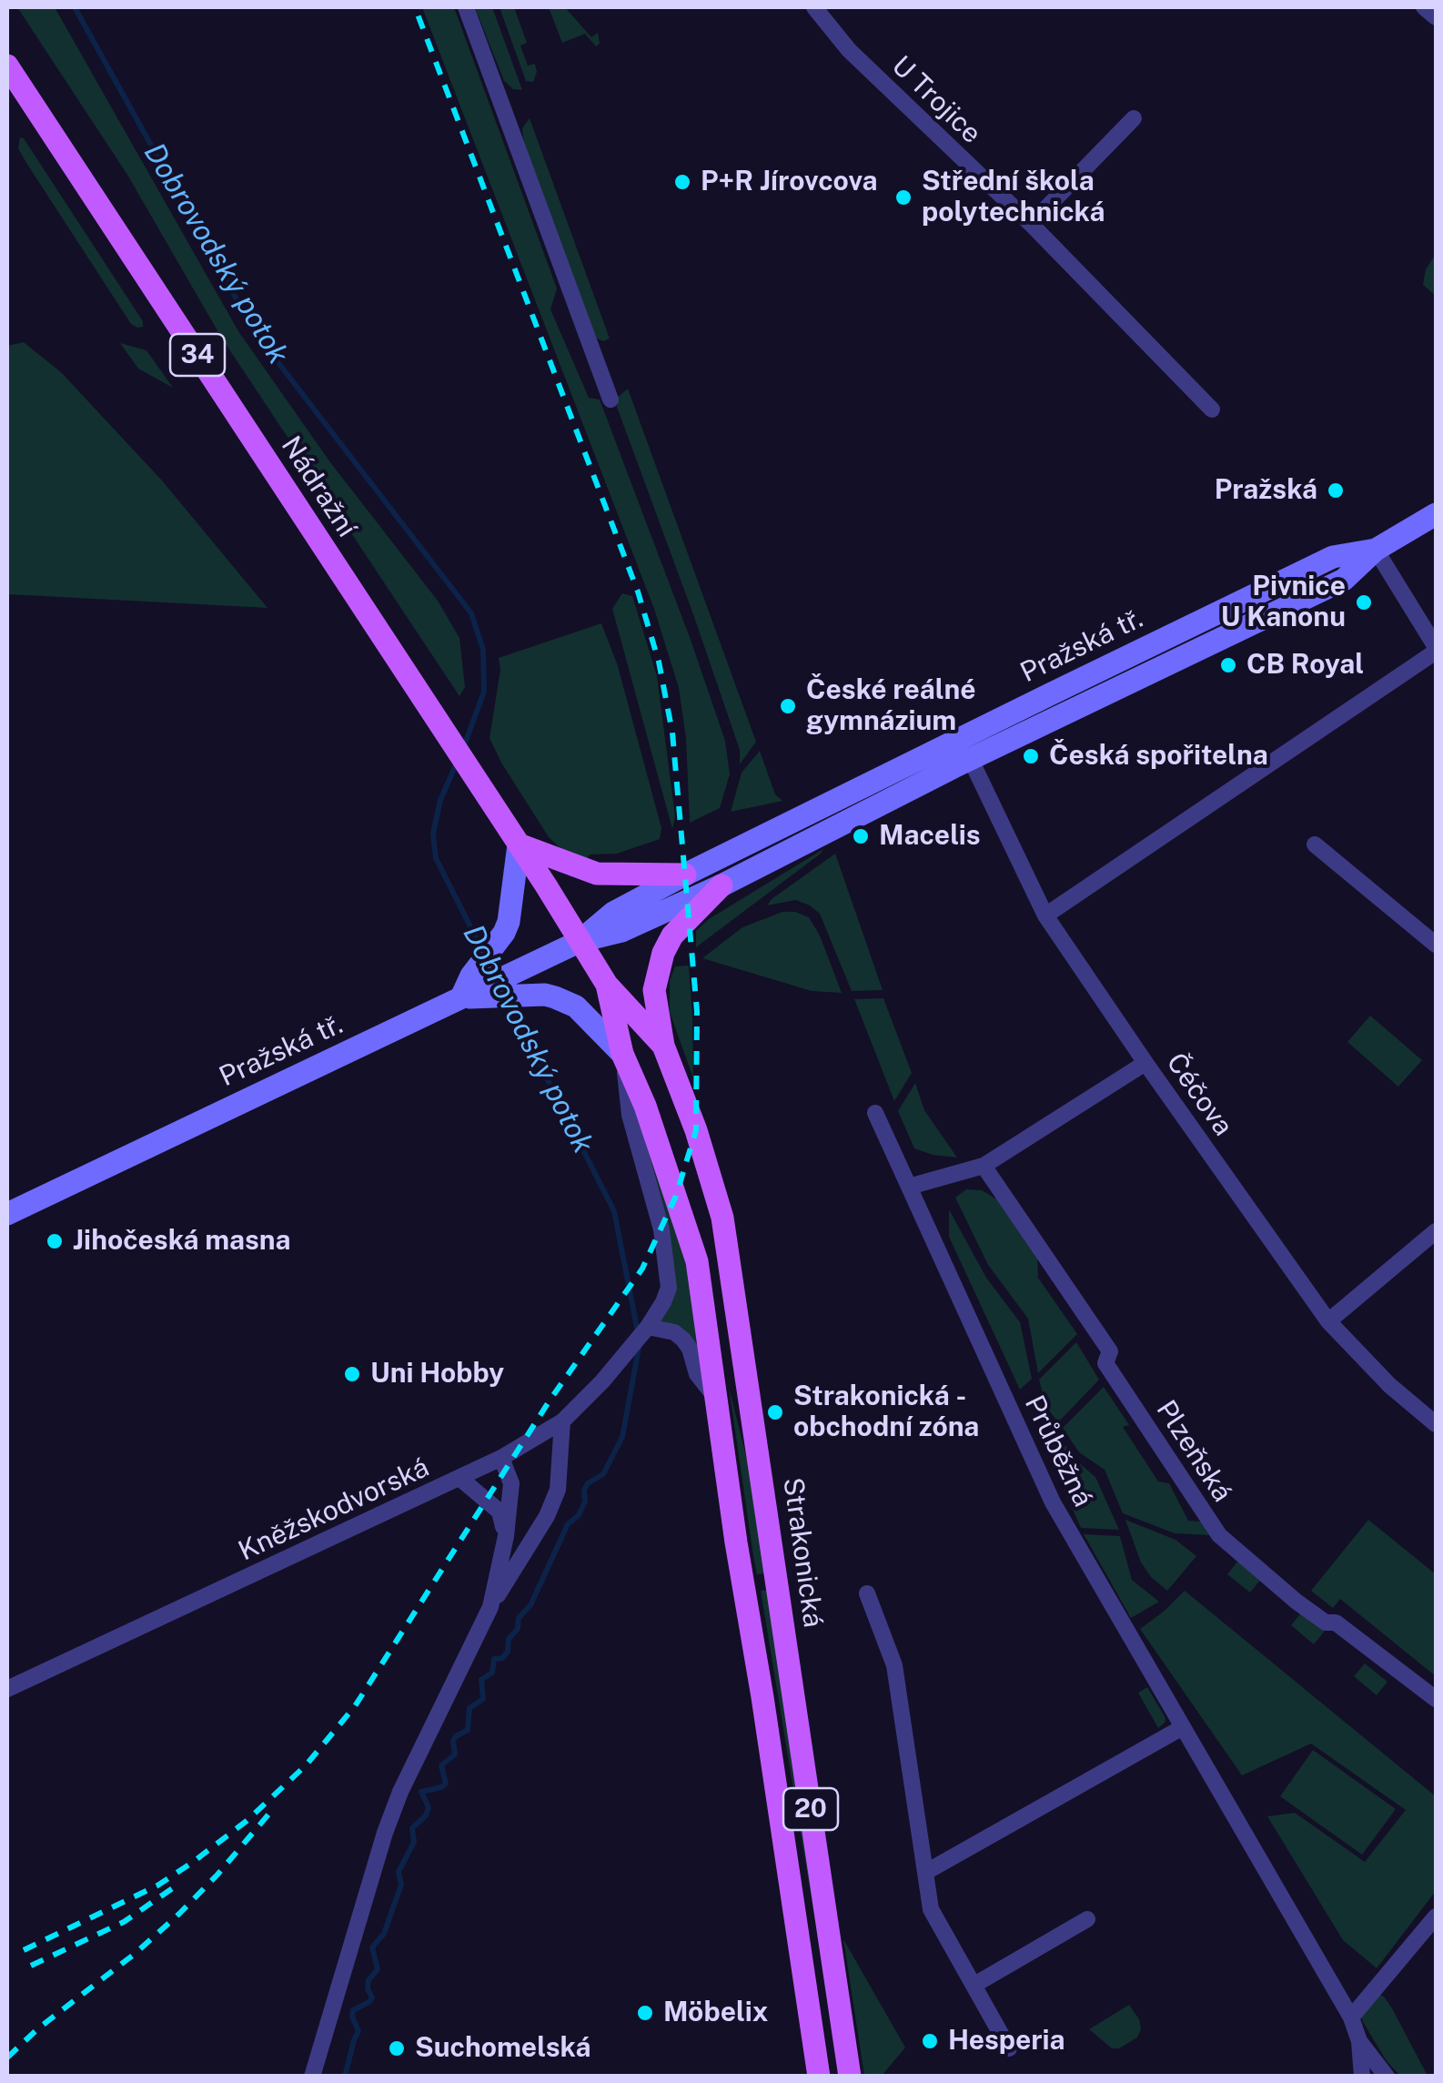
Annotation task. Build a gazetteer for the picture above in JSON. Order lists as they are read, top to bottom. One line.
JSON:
{"streets":{"main road":["34","Nádražní","Strakonická","20"],"street":["U Trojice","Pražská tř.","Čéčova","Průběžná","Plzeňská","Kněžskodvorská"]},"crossings":[["Nádražní","Pražská tř."],["Pražská tř.","Čéčova"],["Kněžskodvorská","20"],["Strakonická","20"]],"water":["Dobrovodský potok"],"places":["P+R Jírovcova","Střední škola polytechnická","Pražská","Pivnice U Kanonu","CB Royal","České reálné gymnázium","Česká spořitelna","Macelis","Jihočeská masna","Uni Hobby","Strakonická - obchodní zóna","Möbelix","Hesperia","Suchomelská"]}
